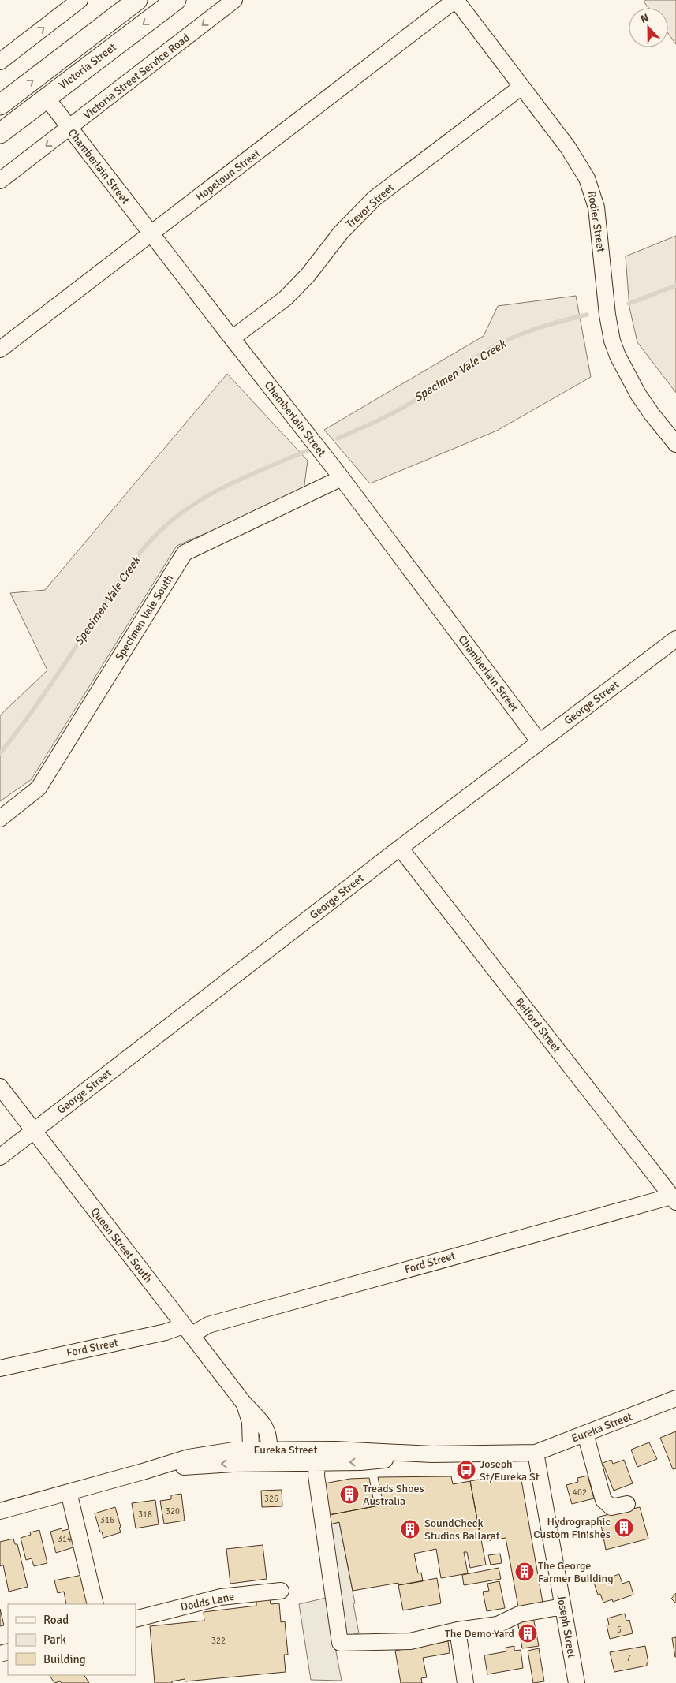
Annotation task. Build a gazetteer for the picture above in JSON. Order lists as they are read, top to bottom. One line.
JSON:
{"streets":{"main road":["Victoria Street"],"street":["Victoria Street Service Road","Chamberlain Street","Hopetoun Street","Trevor Street","Rodier Street","Specimen Vale South","George Street","Belford Street","Queen Street South","Ford Street","Eureka Street","Dodds Lane","Joseph Street"]},"crossings":[["Victoria Street","Chamberlain Street"],["Victoria Street Service Road","Chamberlain Street"],["Chamberlain Street","Hopetoun Street"],["Chamberlain Street","Trevor Street"],["Chamberlain Street","Specimen Vale South"],["Chamberlain Street","George Street"],["Hopetoun Street","Rodier Street"],["Trevor Street","Rodier Street"],["George Street","Belford Street"],["George Street","Queen Street South"],["Belford Street","Ford Street"],["Queen Street South","Ford Street"],["Queen Street South","Eureka Street"],["Eureka Street","Joseph Street"]],"water":["Specimen Vale Creek"],"places":{"bus stop":["Joseph St/Eureka St"],"building":["Treads Shoes Australia","Hydrographic Custom Finishes","SoundCheck Studios Ballarat","The George Farmer Building","The Demo Yard"]},"house_numbers":["402","326","320","318","316","314","5","322","7"],"legend":["Road","Park","Building"],"north":"top"}
